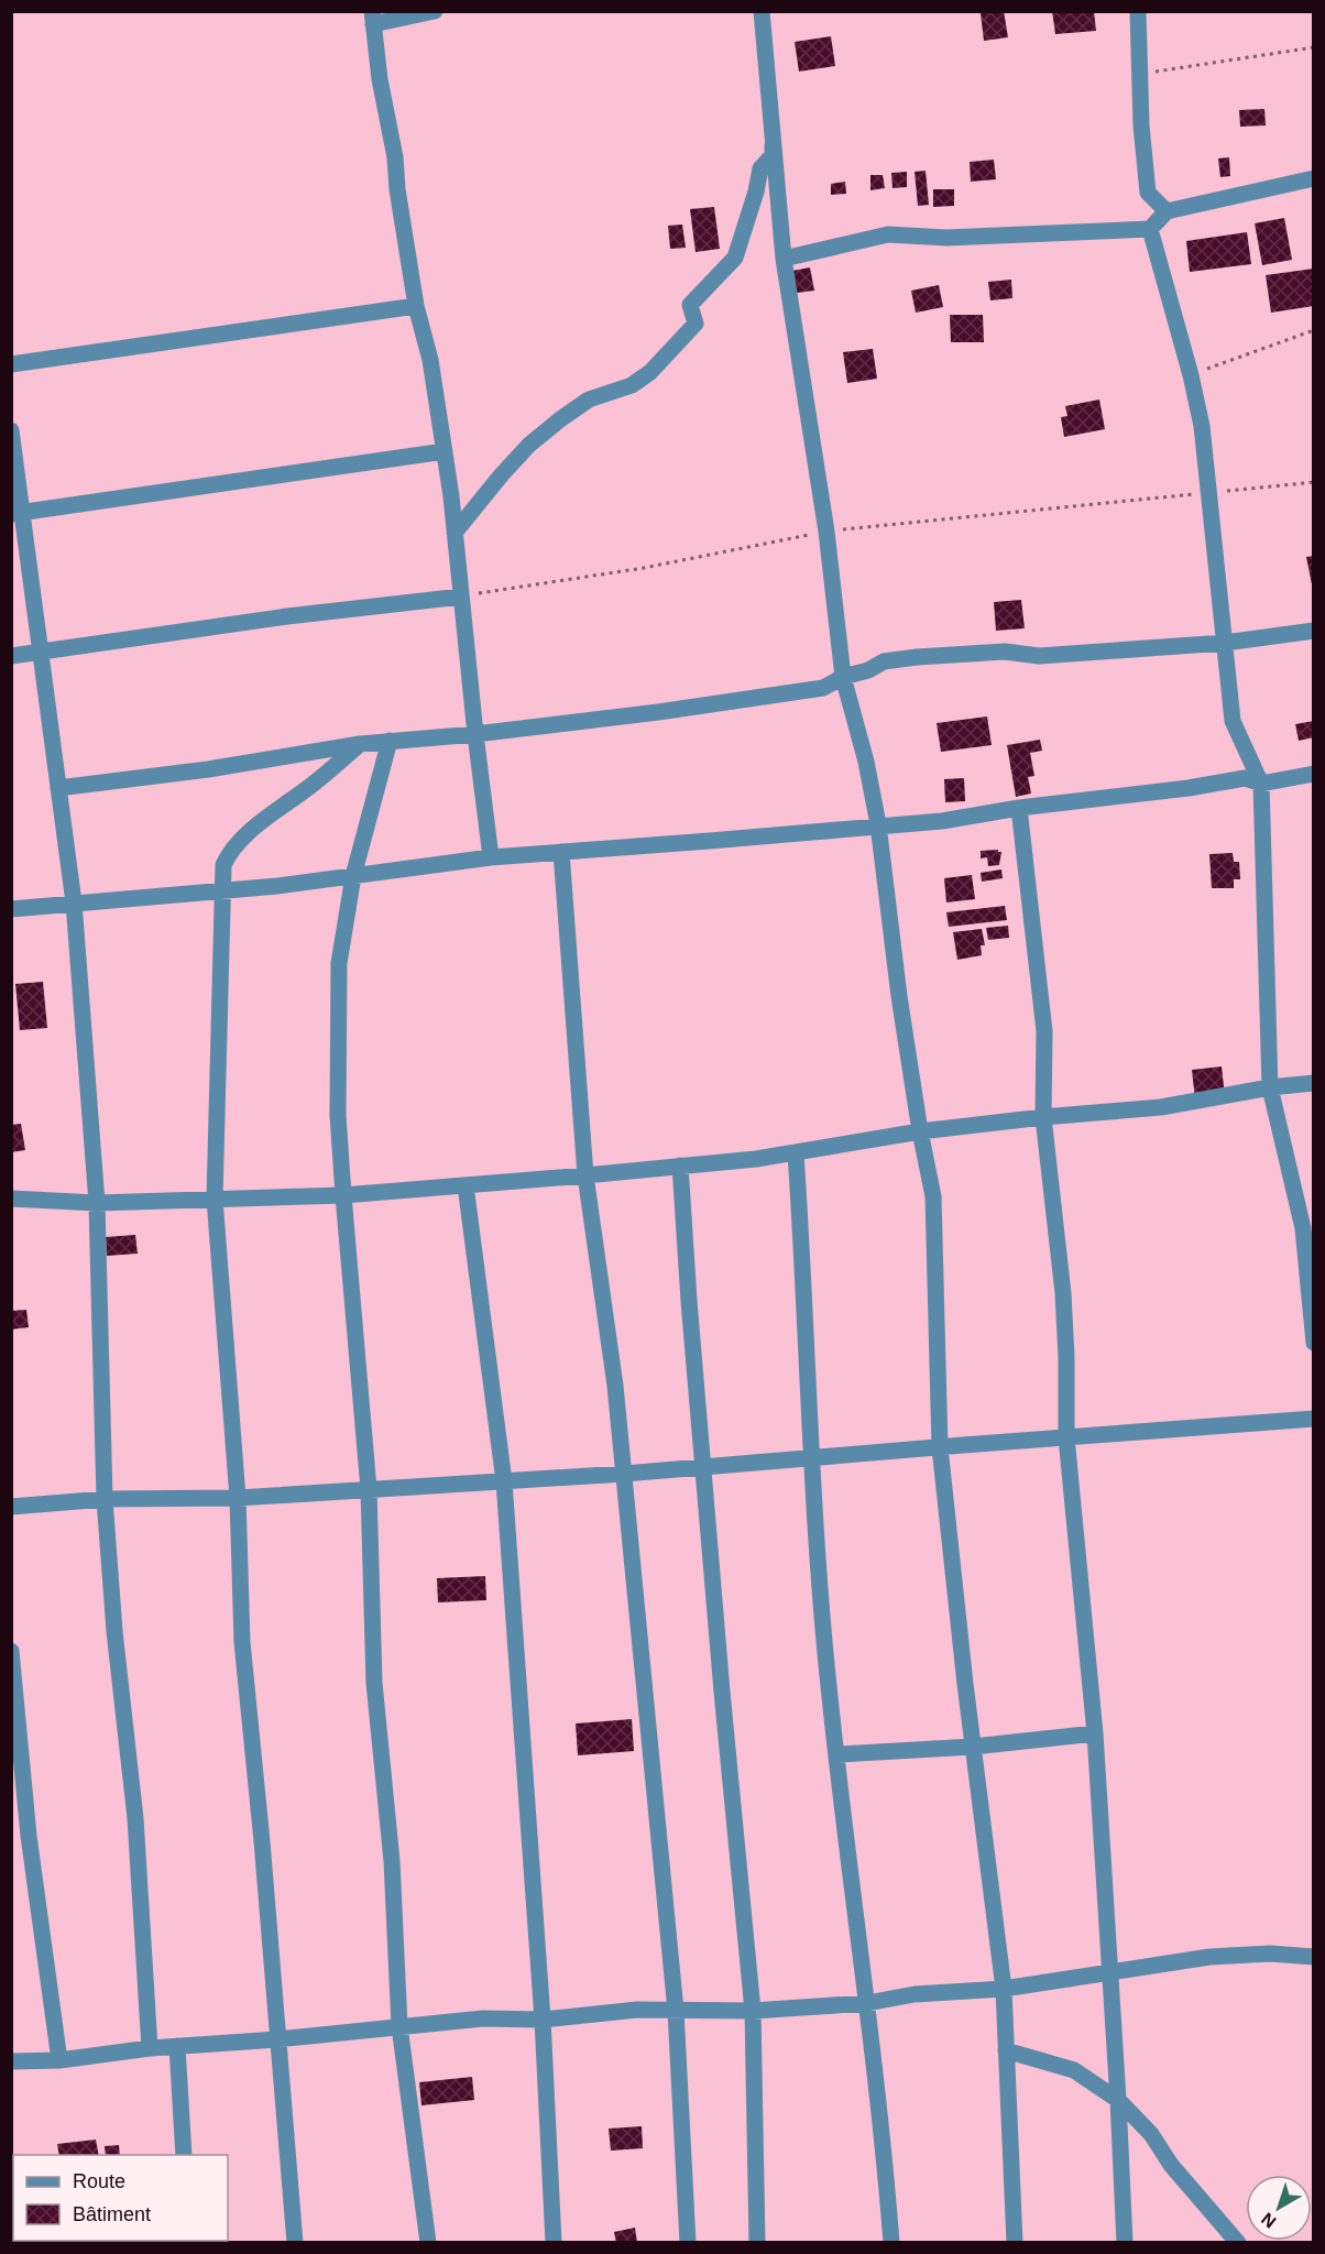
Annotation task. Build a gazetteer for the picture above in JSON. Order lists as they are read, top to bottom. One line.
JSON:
{"legend":["Route","Bâtiment"],"north":"bottom left"}
